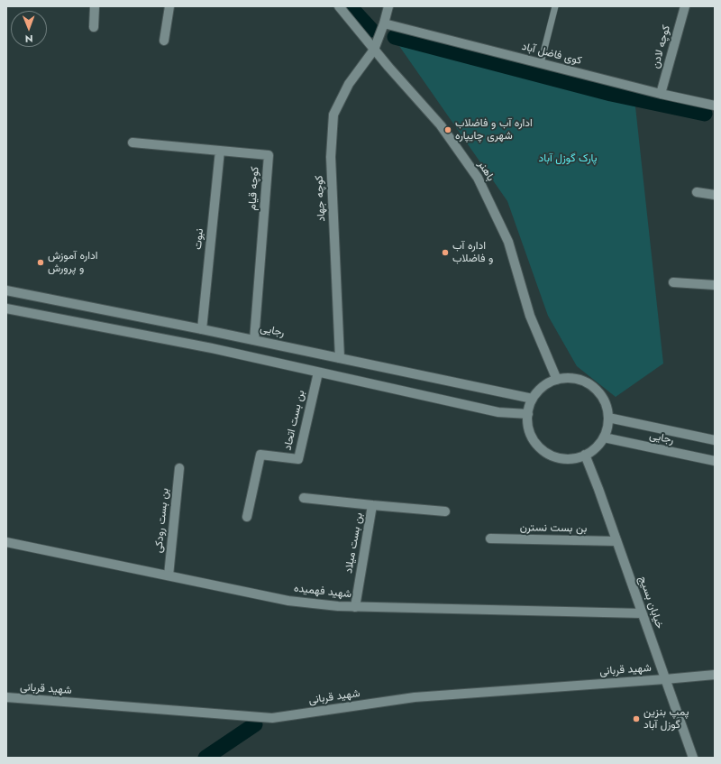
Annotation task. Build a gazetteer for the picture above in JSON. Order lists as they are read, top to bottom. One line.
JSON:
{"streets":{"street":["کوچه لادن","کوی فاضل آباد","باهنر","کوچه قیام","کوچه جهاد","نبوت","رجایی","بن بست اتحاد","بن بست رودکی","بن بست نسترن","بن بست میلاد","شهید فهمیده","خیابان بسیج","شهید قربانی"]},"crossings":[["کوچه لادن","کوی فاضل آباد"],["کوی فاضل آباد","کوچه جهاد"],["باهنر","کوچه جهاد"],["باهنر","رجایی"],["باهنر","خیابان بسیج"],["کوچه قیام","نبوت"],["کوچه قیام","رجایی"],["کوچه جهاد","رجایی"],["نبوت","رجایی"],["رجایی","خیابان بسیج"],["بن بست رودکی","شهید فهمیده"],["بن بست نسترن","خیابان بسیج"],["بن بست میلاد","شهید فهمیده"],["شهید فهمیده","خیابان بسیج"],["خیابان بسیج","شهید قربانی"]],"parks":["پارک گوزل آباد"],"places":["اداره آب و فاضلاب شهری چایپاره","اداره آب و فاضلاب","اداره آموزش و پرورش","پمپ بنزین گوزل آباد"],"north":"bottom"}
